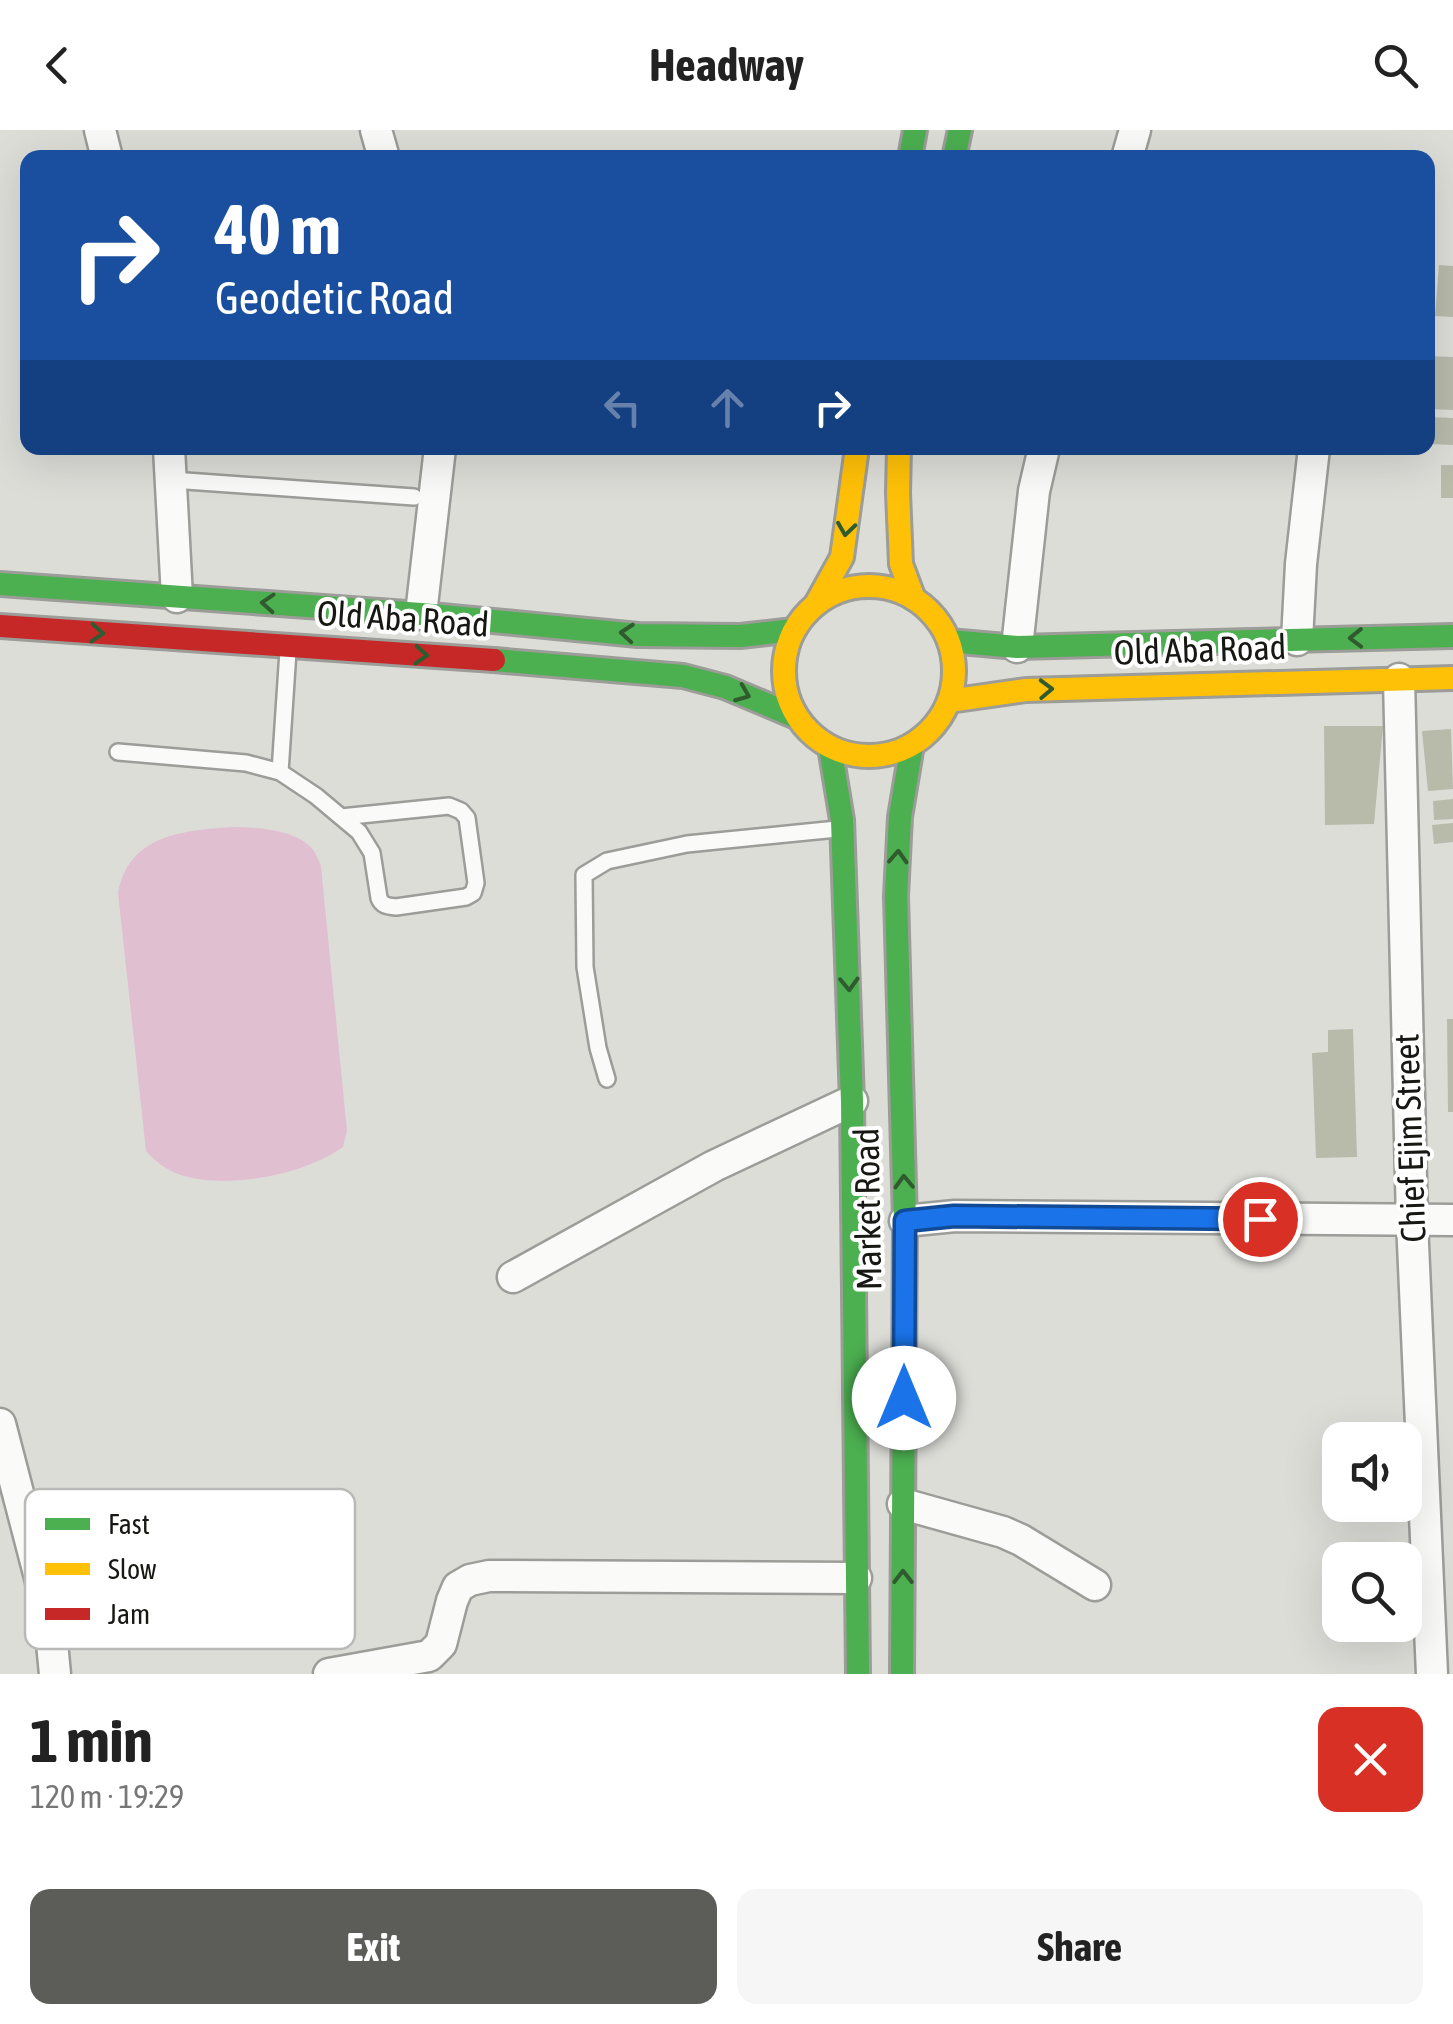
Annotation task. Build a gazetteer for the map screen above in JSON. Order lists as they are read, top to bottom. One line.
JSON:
{"streets":{"main road":["Old Aba Road","Market Road"],"street":["Chief Ejim Street"]},"crossings":[["Old Aba Road","Chief Ejim Street"],["Old Aba Road","Market Road"]],"legend":["Fast","Slow","Jam"],"page":{"header":"Headway","turn":["40 m","Geodetic Road"],"heading":["1 min","120 m · 19:29"],"buttons":["Exit","Share"]}}
